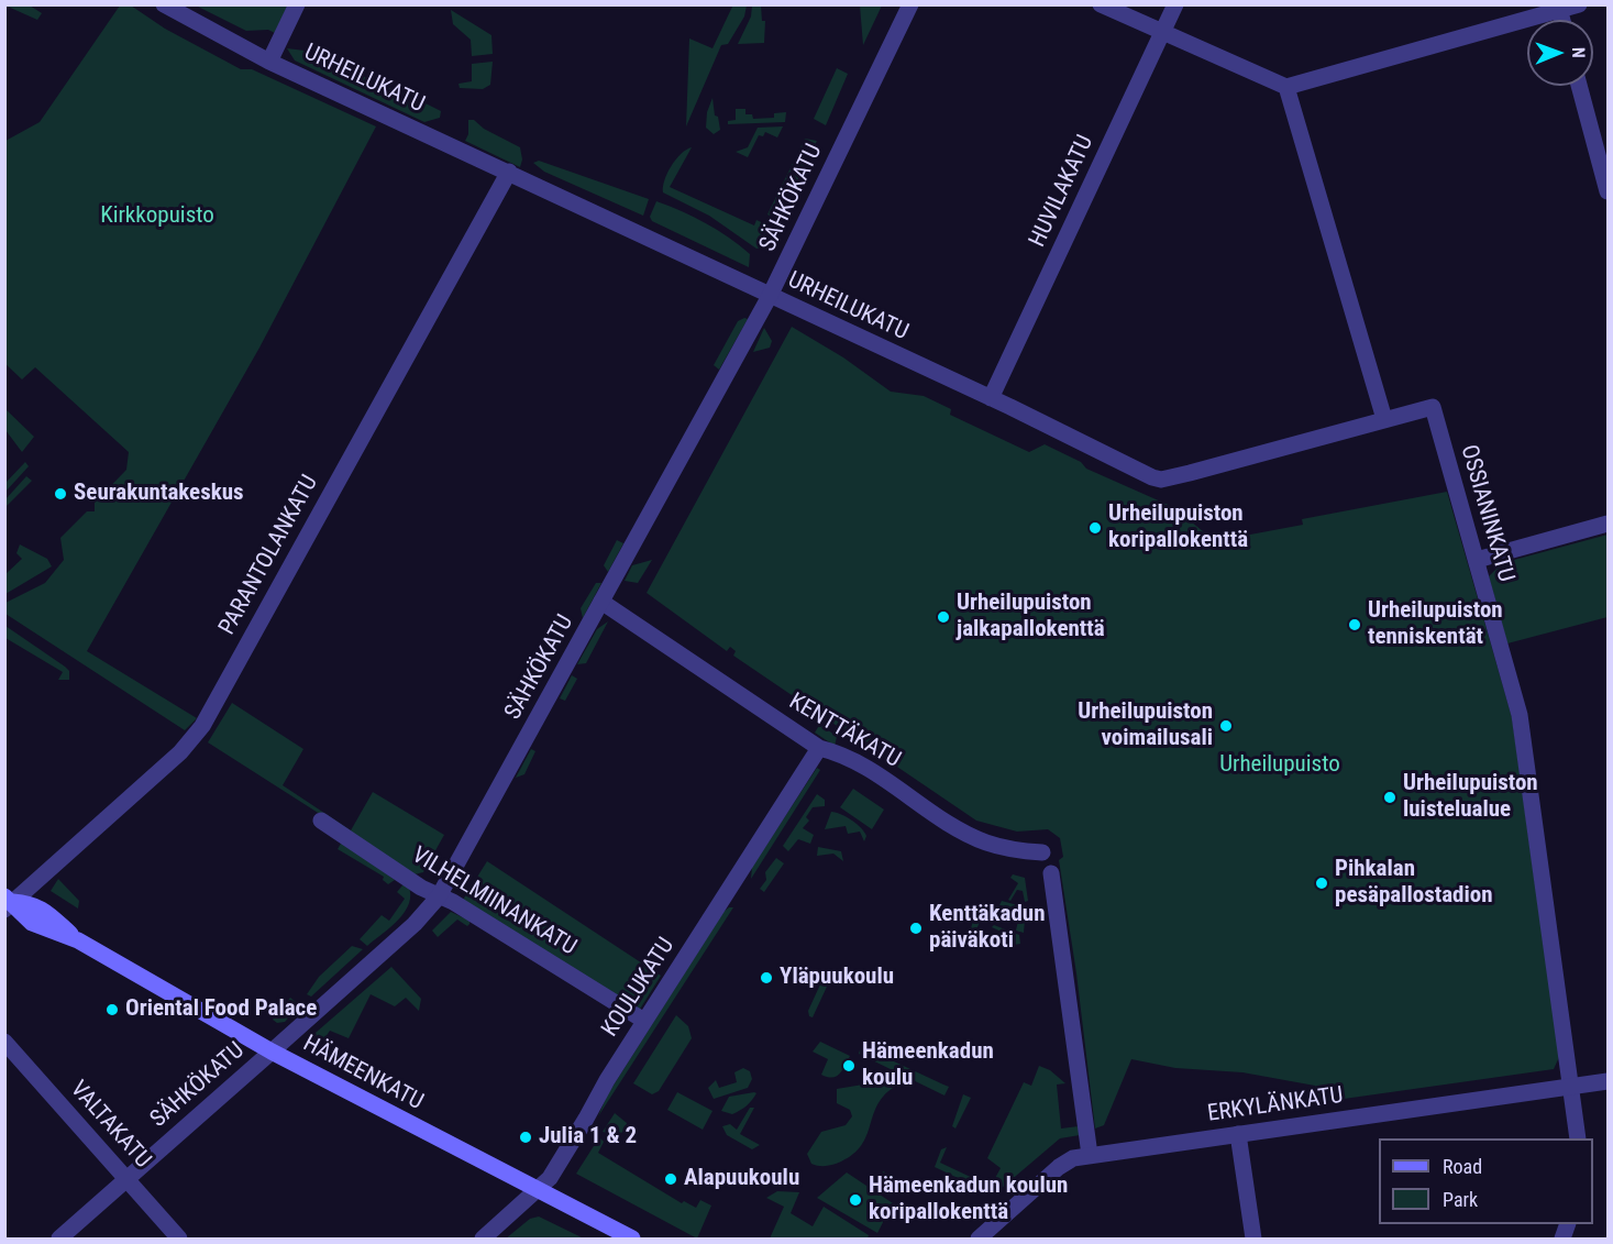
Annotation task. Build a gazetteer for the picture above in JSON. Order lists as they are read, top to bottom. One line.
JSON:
{"streets":{"main road":["HÄMEENKATU"],"street":["URHEILUKATU","HUVILAKATU","SÄHKÖKATU","OSSIANINKATU","PARANTOLANKATU","KENTTÄKATU","VILHELMIINANKATU","KOULUKATU","ERKYLÄNKATU","VALTAKATU"]},"crossings":[["URHEILUKATU","HUVILAKATU"],["URHEILUKATU","SÄHKÖKATU"],["URHEILUKATU","OSSIANINKATU"],["URHEILUKATU","PARANTOLANKATU"],["SÄHKÖKATU","KENTTÄKATU"],["SÄHKÖKATU","VILHELMIINANKATU"],["SÄHKÖKATU","HÄMEENKATU"],["SÄHKÖKATU","VALTAKATU"],["OSSIANINKATU","ERKYLÄNKATU"],["PARANTOLANKATU","HÄMEENKATU"],["KENTTÄKATU","KOULUKATU"],["VILHELMIINANKATU","KOULUKATU"],["KOULUKATU","HÄMEENKATU"]],"parks":["Kirkkopuisto","Urheilupuisto"],"places":["Seurakuntakeskus","Urheilupuiston koripallokenttä","Urheilupuiston jalkapallokenttä","Urheilupuiston tenniskentät","Urheilupuiston voimailusali","Urheilupuiston luistelualue","Pihkalan pesäpallostadion","Kenttäkadun päiväkoti","Yläpuukoulu","Oriental Food Palace","Hämeenkadun koulu","Julia 1 & 2","Alapuukoulu","Hämeenkadun koulun koripallokenttä"],"legend":["Road","Park"],"north":"right"}
